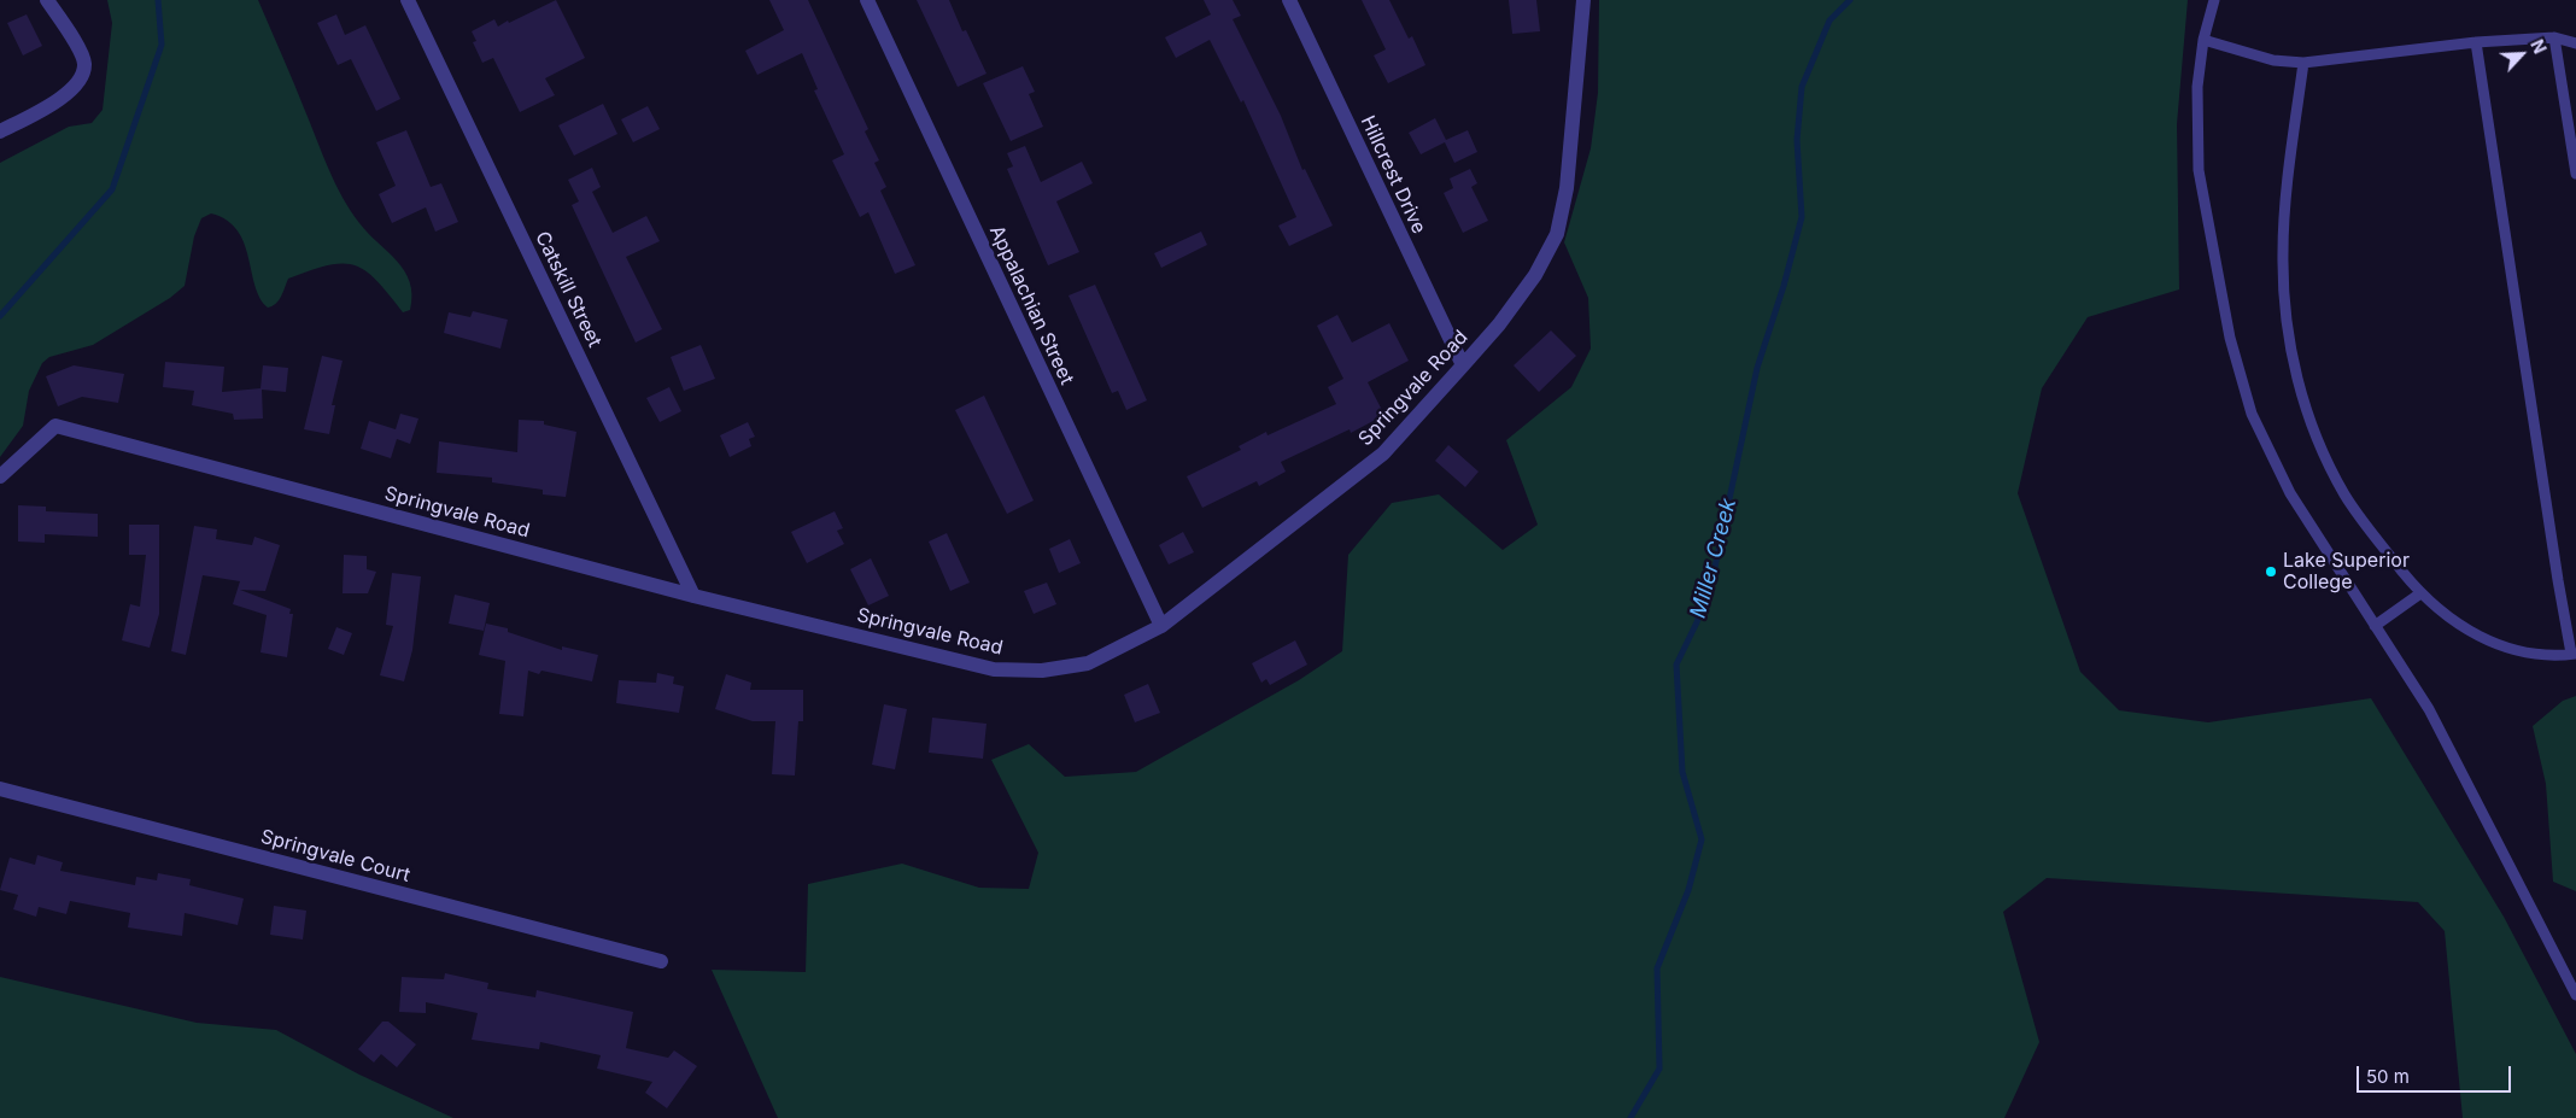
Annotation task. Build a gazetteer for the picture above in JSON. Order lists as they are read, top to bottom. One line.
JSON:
{"streets":{"street":["Hillcrest Drive","Catskill Street","Appalachian Street","Springvale Road","Springvale Court"]},"crossings":[["Hillcrest Drive","Springvale Road"],["Catskill Street","Springvale Road"],["Appalachian Street","Springvale Road"]],"water":["Miller Creek"],"places":["Lake Superior College"],"scale_bar":"50 m","north":"top right"}
